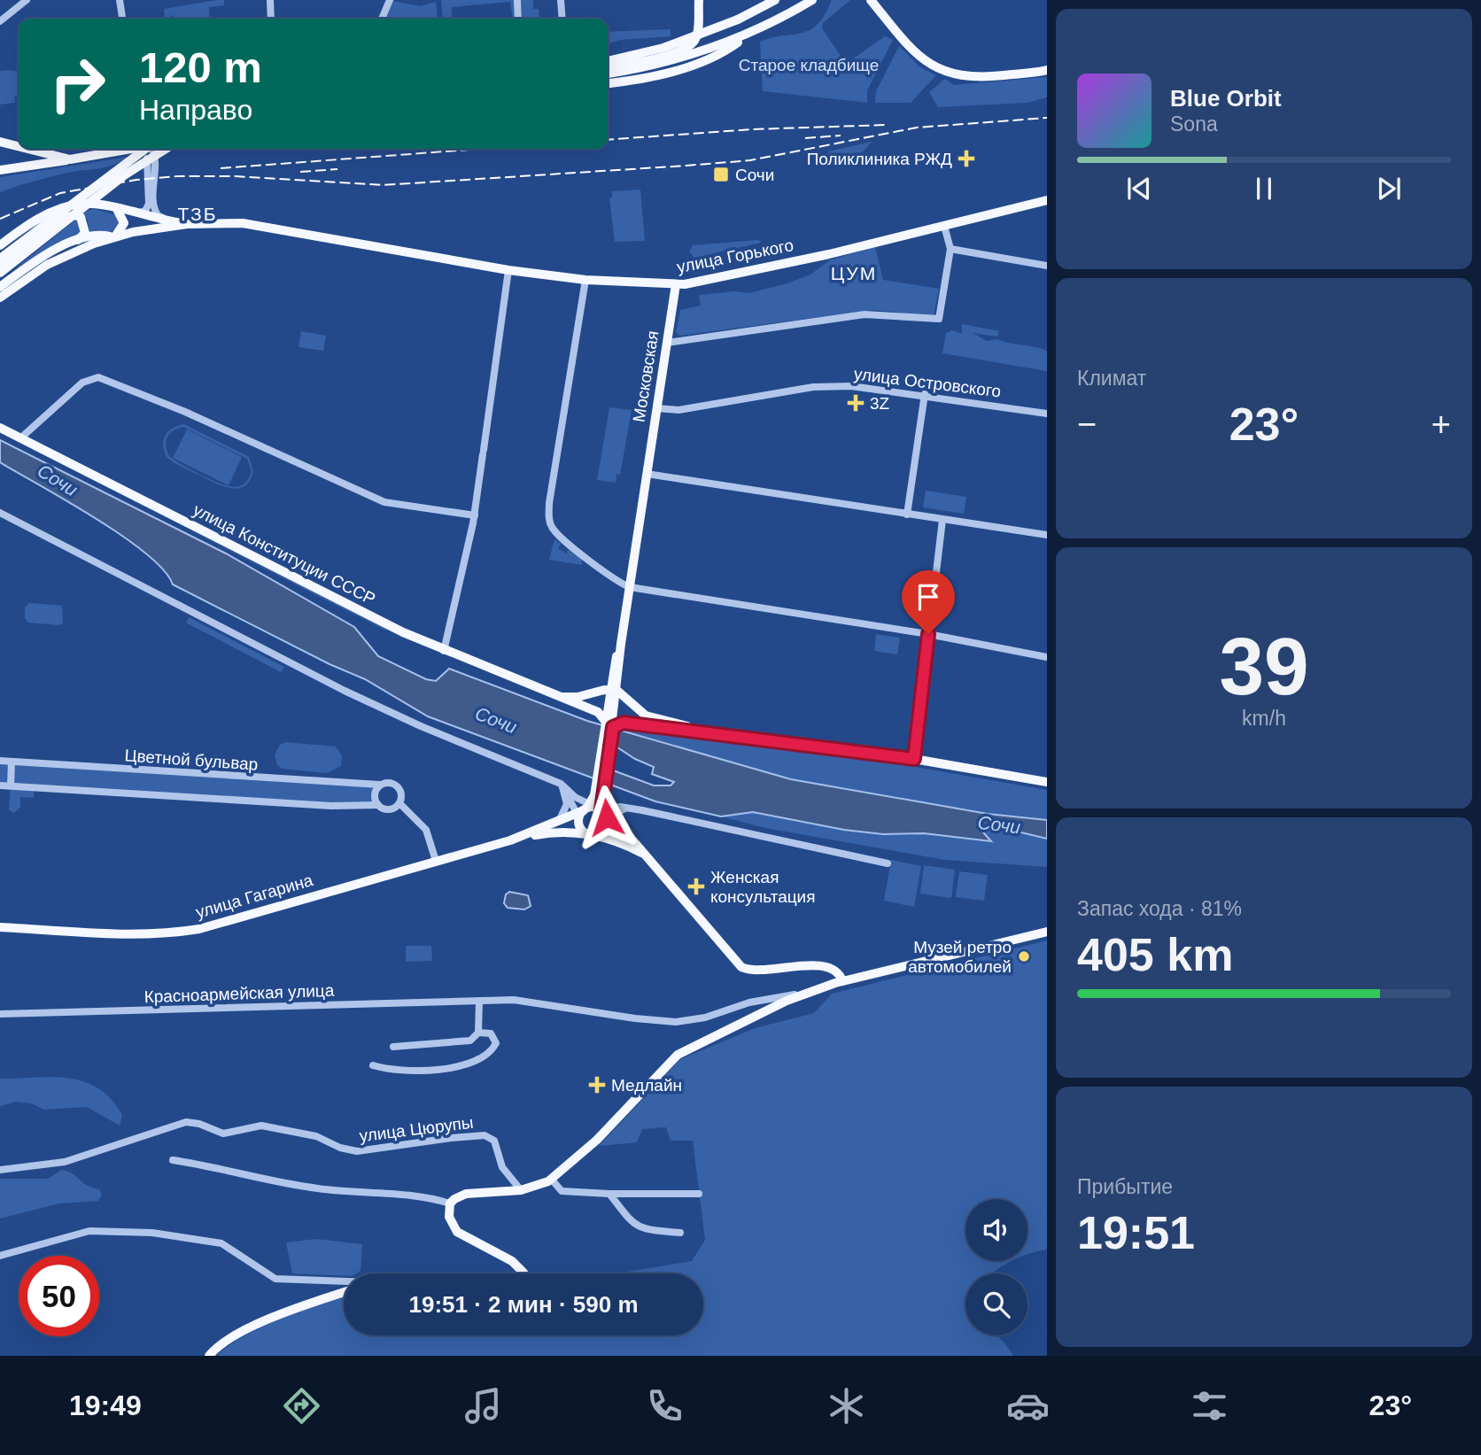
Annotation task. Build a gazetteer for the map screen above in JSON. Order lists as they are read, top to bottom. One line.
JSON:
{"streets":{"main road":["улица Горького","Московская","улица Конституции СССР","улица Гагарина"],"street":["улица Островского","Цветной бульвар","Красноармейская улица","улица Цюрупы"]},"crossings":[["улица Горького","Московская"],["Московская","улица Островского"],["Московская","улица Конституции СССР"]],"districts":["ТЗБ","ЦУМ"],"water":["Сочи"],"parks":["Старое кладбище"],"places":{"health":["Поликлиника РЖД","3Z","Женская консультация","Медлайн"],"transit":["Сочи"],"other":["Музей ретро автомобилей"]},"page":{"turn":["120 m","Направо"],"song":["Blue Orbit","Sona"],"tile":["Климат",["39","km/h"],["Запас хода · 81%","405 km"],["Прибытие","19:51"]],"heat":["−","23°","+"],"limit":"50","trip":"19:51 · 2 мин · 590 m","tabs":["19:49","23°"]}}
